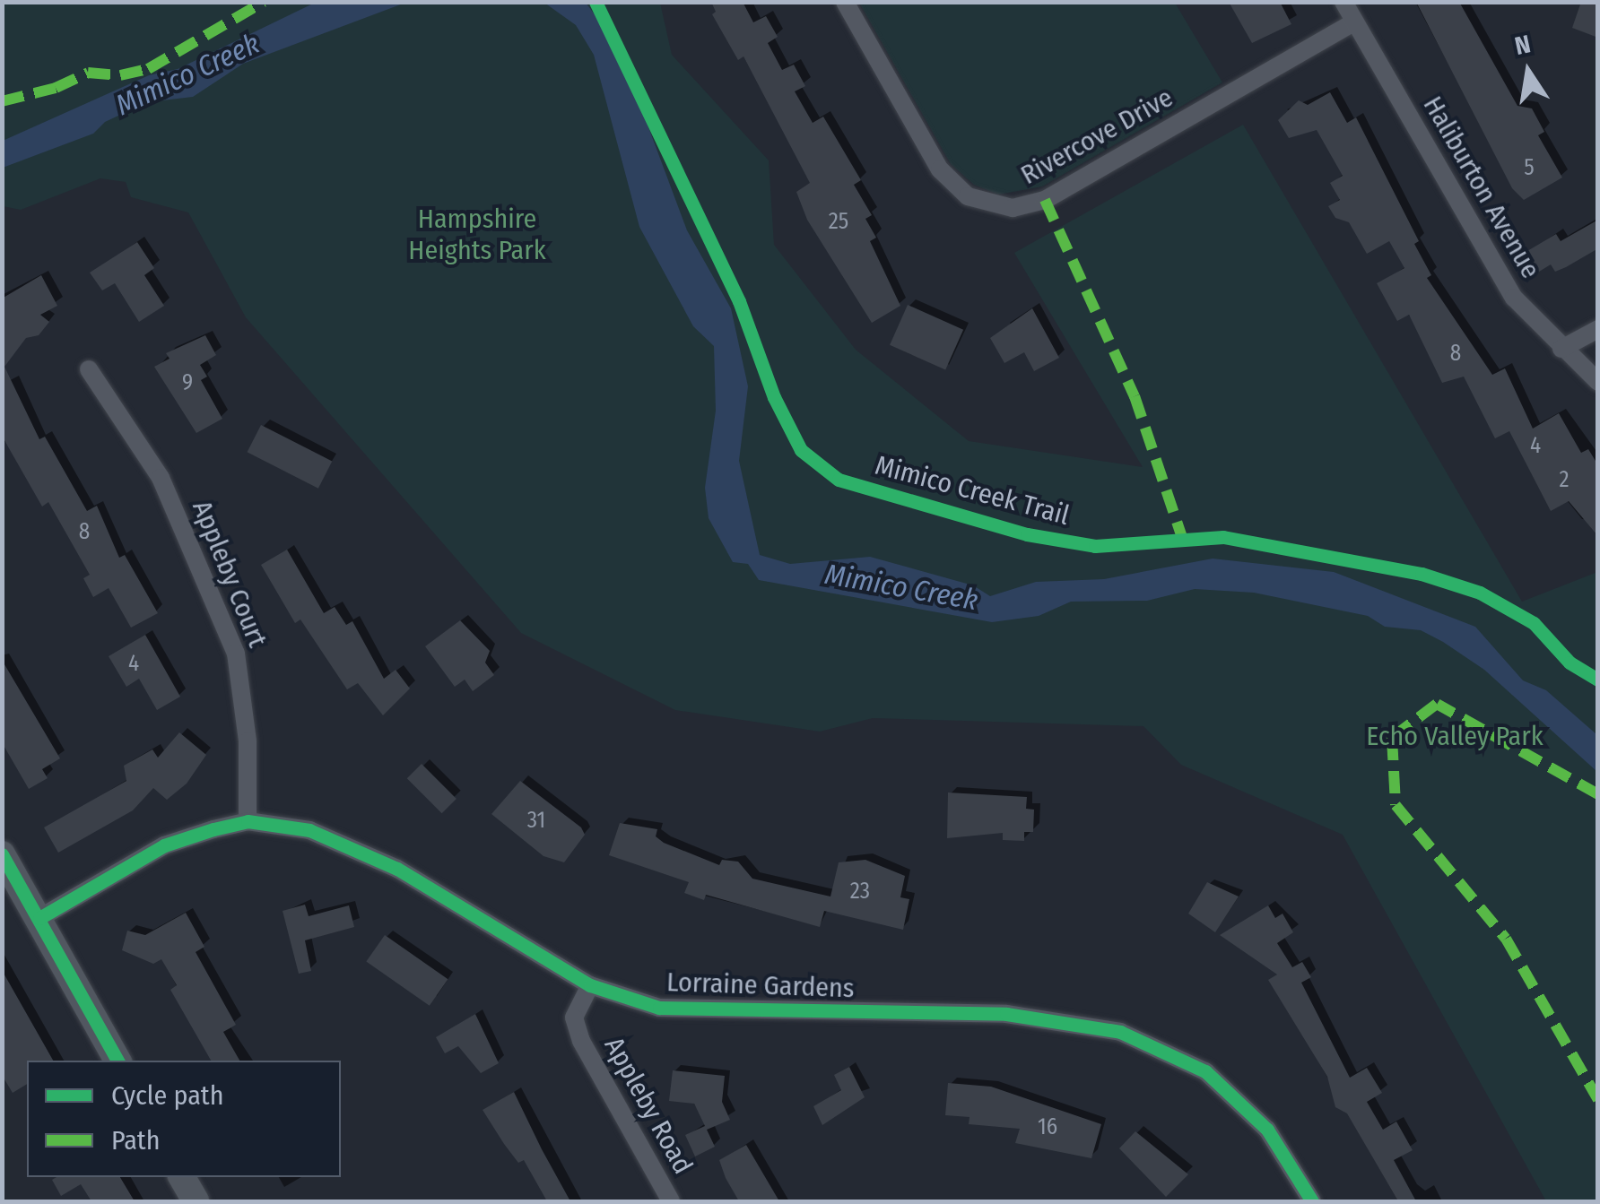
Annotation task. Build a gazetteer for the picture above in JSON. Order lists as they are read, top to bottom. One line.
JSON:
{"streets":{"street":["Rivercove Drive","Haliburton Avenue","Appleby Court","Lorraine Gardens","Appleby Road"],"cycle path":["Mimico Creek Trail"]},"crossings":[["Rivercove Drive","Haliburton Avenue"],["Appleby Court","Lorraine Gardens"],["Lorraine Gardens","Appleby Road"]],"water":["Mimico Creek"],"parks":["Hampshire Heights Park","Echo Valley Park"],"house_numbers":["5","25","8","9","4","2","8","4","31","23","16"],"legend":["Cycle path","Path"],"north":"top"}
